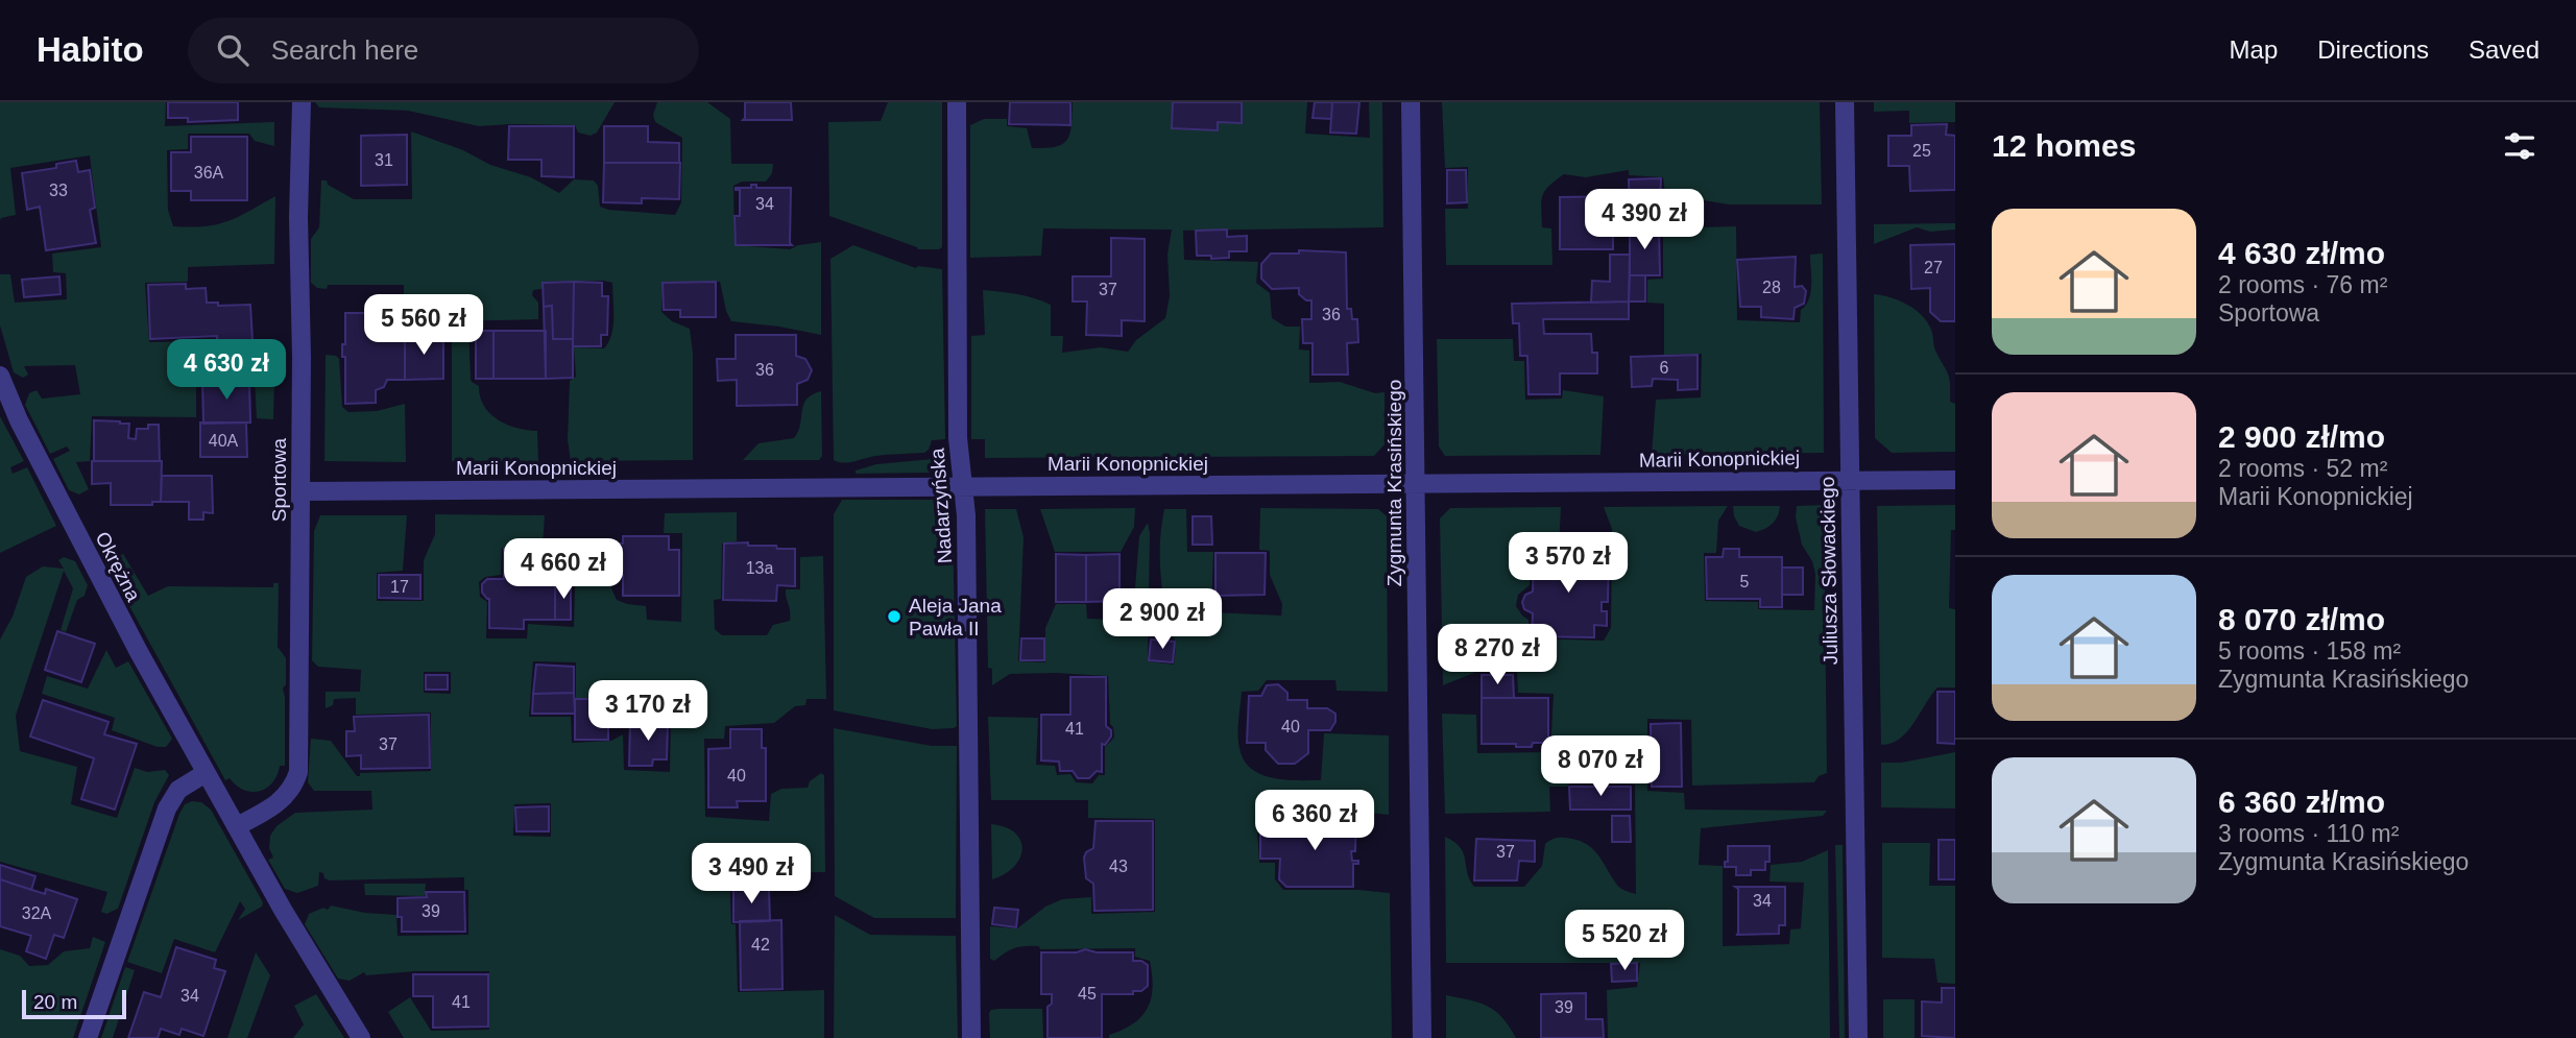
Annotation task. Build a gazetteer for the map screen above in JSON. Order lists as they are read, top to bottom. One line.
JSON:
{"streets":{"street":["Marii Konopnickiej","Sportowa","Zygmunta Krasińskiego","Nadarzyńska","Okrężna","Juliusza Słowackiego"]},"crossings":[["Marii Konopnickiej","Sportowa"],["Marii Konopnickiej","Zygmunta Krasińskiego"],["Marii Konopnickiej","Nadarzyńska"],["Marii Konopnickiej","Juliusza Słowackiego"],["Sportowa","Okrężna"]],"places":["Aleja Jana Pawła II"],"house_numbers":["25","31","36A","33","34","27","28","37","36","6","36","40A","13a","5","17","40","41","37","40","37","43","34","39","32A","42","45","34","41","39"],"scale_bar":"20 m","page":{"header":"Habito","search":"Search here","nav":["Map","Directions","Saved"],"heading":"12 homes","price":["4 390 zł","5 560 zł","4 630 zł","3 570 zł","4 660 zł","2 900 zł","8 270 zł","3 170 zł","8 070 zł","6 360 zł","3 490 zł","5 520 zł"],"list":[{"name":"4 630 zł/mo","note":"2 rooms · 76 m² · Sportowa"},{"name":"2 900 zł/mo","note":"2 rooms · 52 m² · Marii Konopnickiej"},{"name":"8 070 zł/mo","note":"5 rooms · 158 m² · Zygmunta Krasińskiego"},{"name":"6 360 zł/mo","note":"3 rooms · 110 m² · Zygmunta Krasińskiego"}],"scale":"20 m"}}
